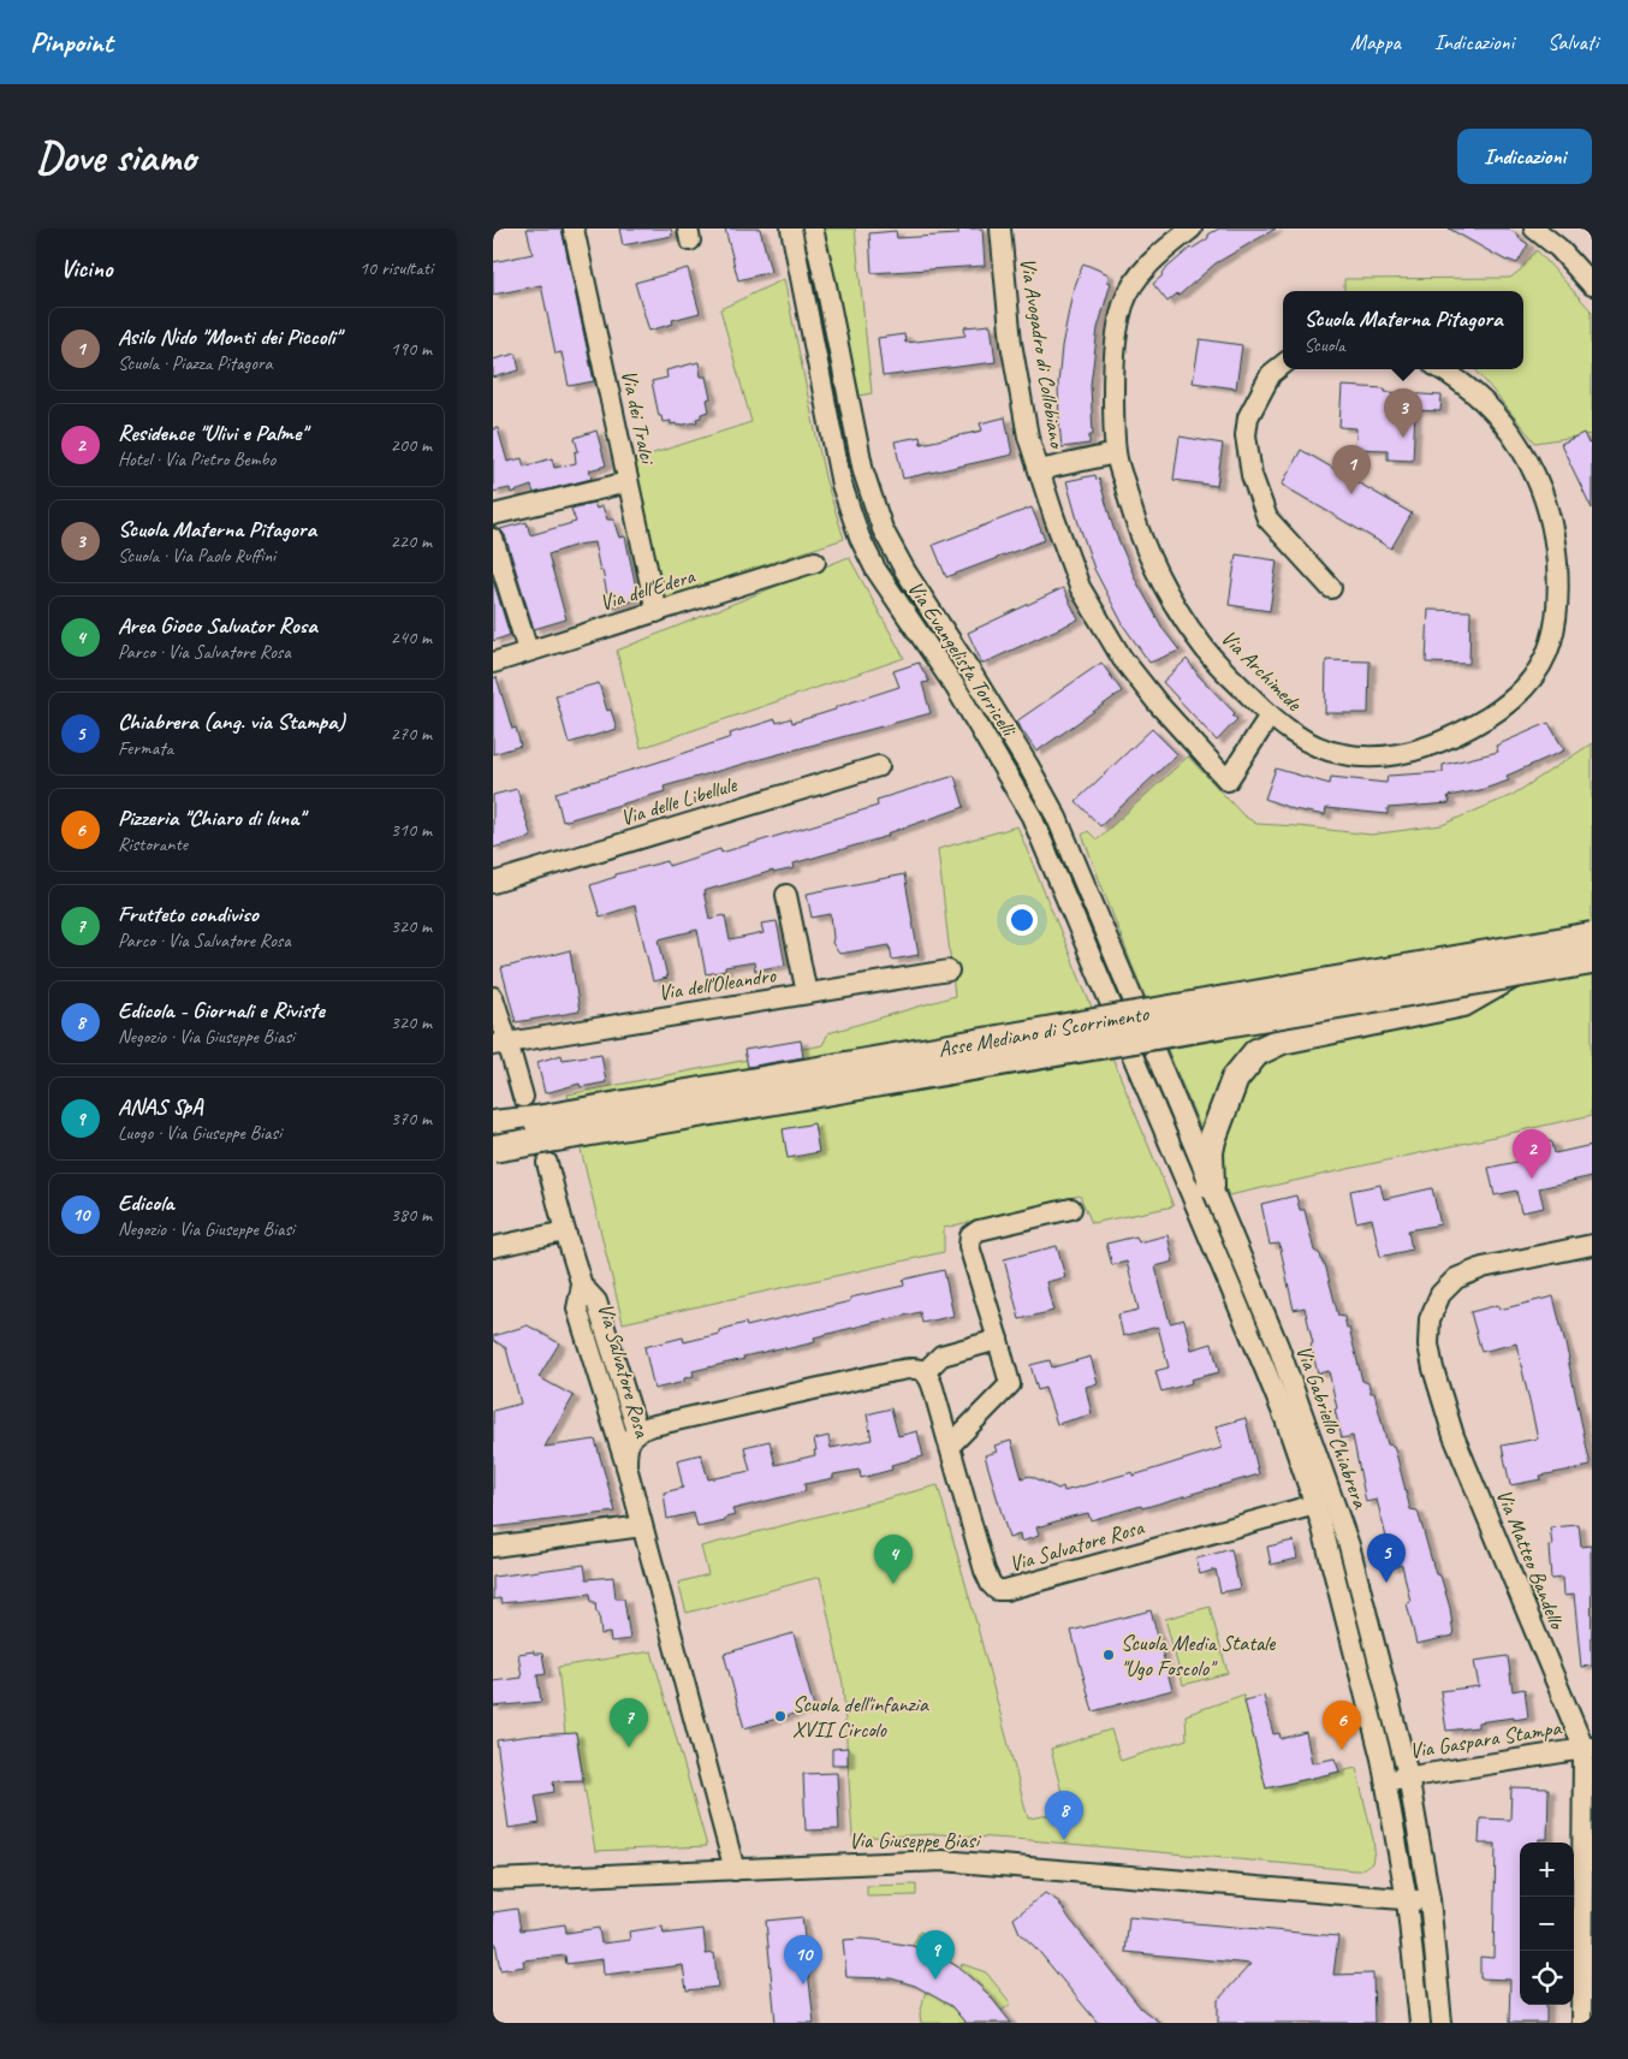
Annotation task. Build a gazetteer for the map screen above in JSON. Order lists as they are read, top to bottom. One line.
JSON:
{"streets":{"highway":["Asse Mediano di Scorrimento"],"street":["Via Avogadro di Collobiano","Via dei Tralci","Via dell'Edera","Via Evangelista Torricelli","Via Archimede","Via delle Libellule","Via dell'Oleandro","Via Salvatore Rosa","Via Gabriello Chiabrera","Via Matteo Bandello","Via Gaspara Stampa","Via Giuseppe Biasi"]},"crossings":[["Via Avogadro di Collobiano","Via Archimede"],["Via dei Tralci","Via dell'Edera"],["Via Evangelista Torricelli","Via Gabriello Chiabrera"],["Via Salvatore Rosa","Via Gabriello Chiabrera"],["Via Salvatore Rosa","Via Giuseppe Biasi"],["Via Gabriello Chiabrera","Via Gaspara Stampa"],["Via Gabriello Chiabrera","Via Giuseppe Biasi"],["Via Matteo Bandello","Via Gaspara Stampa"]],"places":["Scuola Media Statale \"Ugo Foscolo\"","Scuola dell'infanzia XVII Circolo"],"page":{"header":"Pinpoint","nav":["Mappa","Indicazioni","Salvati"],"buttons":"Indicazioni","title":"Dove siamo","heading":["Vicino","10 risultati"],"popup":["Scuola Materna Pitagora","Scuola"],"list":[{"mark":"1","name":"Asilo Nido \"Monti dei Piccoli\"","note":"Scuola · Piazza Pitagora","value":"190 m"},{"mark":"2","name":"Residence \"Ulivi e Palme\"","note":"Hotel · Via Pietro Bembo","value":"200 m"},{"mark":"3","name":"Scuola Materna Pitagora","note":"Scuola · Via Paolo Ruffini","value":"220 m"},{"mark":"4","name":"Area Gioco Salvator Rosa","note":"Parco · Via Salvatore Rosa","value":"240 m"},{"mark":"5","name":"Chiabrera (ang. via Stampa)","note":"Fermata","value":"270 m"},{"mark":"6","name":"Pizzeria \"Chiaro di luna\"","note":"Ristorante","value":"310 m"},{"mark":"7","name":"Frutteto condiviso","note":"Parco · Via Salvatore Rosa","value":"320 m"},{"mark":"8","name":"Edicola - Giornali e Riviste","note":"Negozio · Via Giuseppe Biasi","value":"320 m"},{"mark":"9","name":"ANAS SpA","note":"Luogo · Via Giuseppe Biasi","value":"370 m"},{"mark":"10","name":"Edicola","note":"Negozio · Via Giuseppe Biasi","value":"380 m"}],"pins":["3","1","2","5","4","7","6","8","9","10"],"map_buttons":["+","−"]}}
